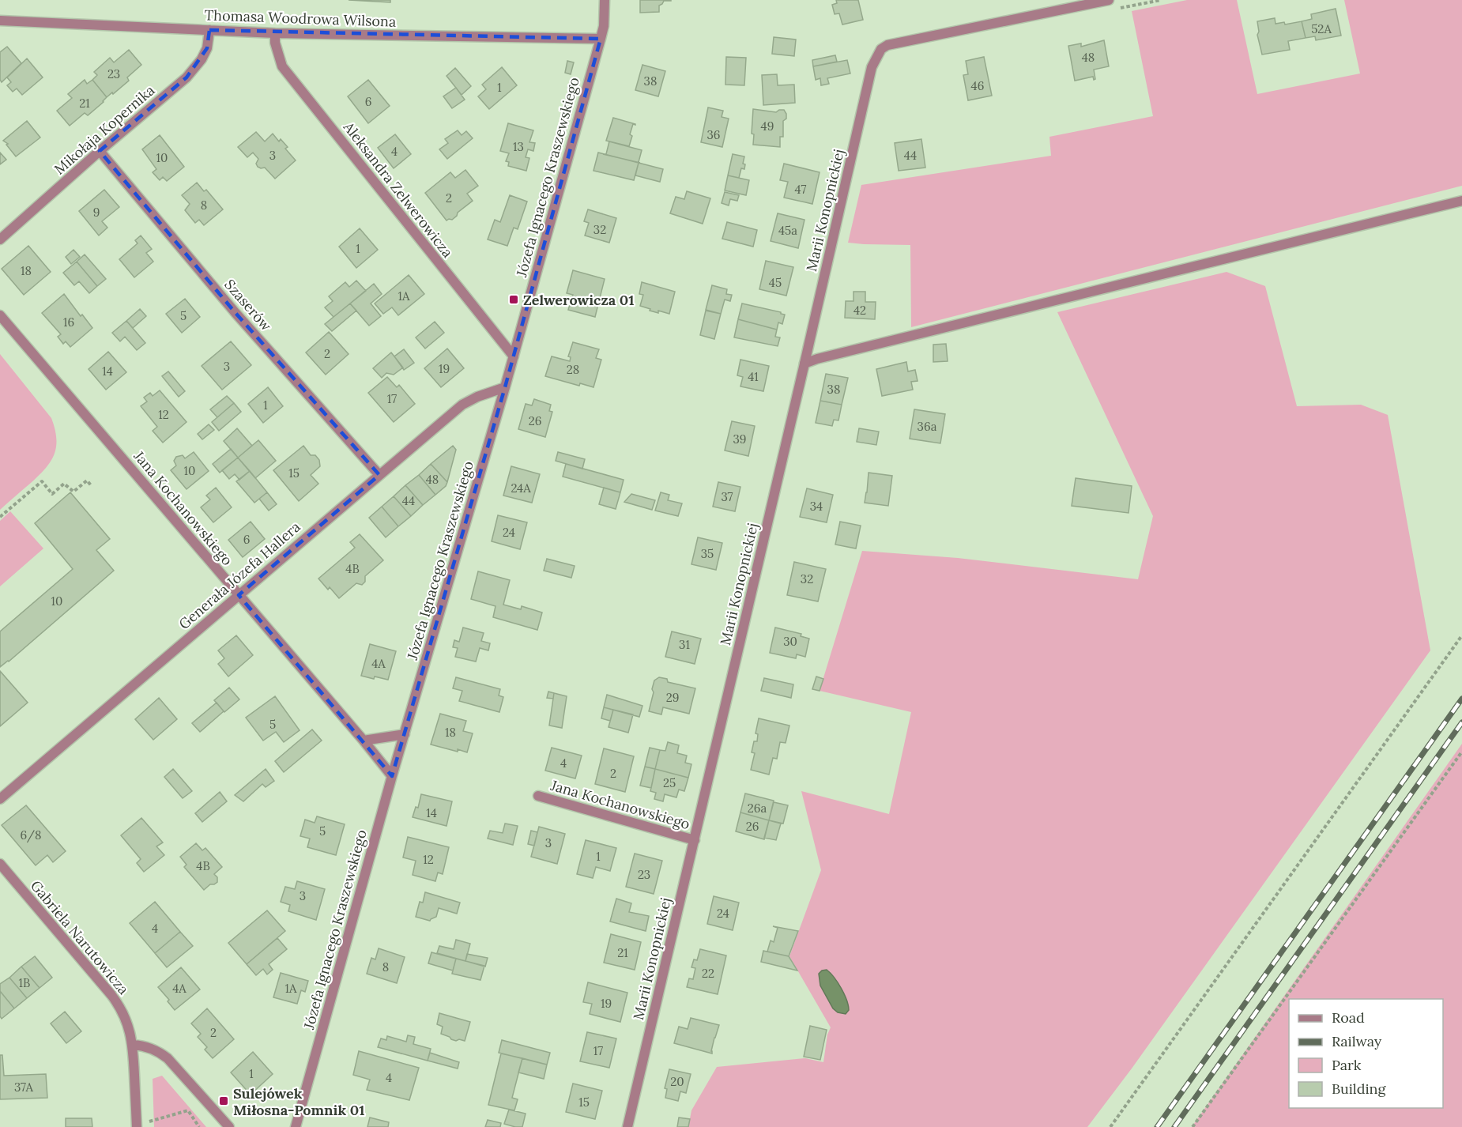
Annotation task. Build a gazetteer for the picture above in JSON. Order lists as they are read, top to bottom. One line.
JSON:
{"streets":{"street":["Thomasa Woodrowa Wilsona","Mikołaja Kopernika","Józefa Ignacego Kraszewskiego","Aleksandra Zelwerowicza","Marii Konopnickiej","Szaserów","Jana Kochanowskiego","Generała Józefa Hallera","Gabriela Narutowicza"]},"crossings":[["Thomasa Woodrowa Wilsona","Mikołaja Kopernika"],["Thomasa Woodrowa Wilsona","Józefa Ignacego Kraszewskiego"],["Thomasa Woodrowa Wilsona","Aleksandra Zelwerowicza"],["Mikołaja Kopernika","Szaserów"],["Józefa Ignacego Kraszewskiego","Aleksandra Zelwerowicza"],["Józefa Ignacego Kraszewskiego","Jana Kochanowskiego"],["Józefa Ignacego Kraszewskiego","Generała Józefa Hallera"],["Marii Konopnickiej","Jana Kochanowskiego"],["Szaserów","Generała Józefa Hallera"],["Jana Kochanowskiego","Generała Józefa Hallera"]],"places":{"transit":["Zelwerowicza 01","Sulejówek Miłosna-Pomnik 01"]},"house_numbers":["52A","48","23","38","46","1","6","21","49","36","13","4","3","44","10","47","2","8","9","32","45a","1","18","45","1A","42","5","16","2","3","19","28","14","41","38","17","1","12","26","36a","39","10","15","48","24A","37","44","34","24","6","35","4B","32","10","30","31","4A","29","5","18","4","2","25","26a","14","26","5","6/8","3","1","12","4B","23","3","24","4","21","8","22","1B","4A","1A","19","2","17","1","4","20","37A","15"],"legend":["Road","Railway","Park","Building"]}
